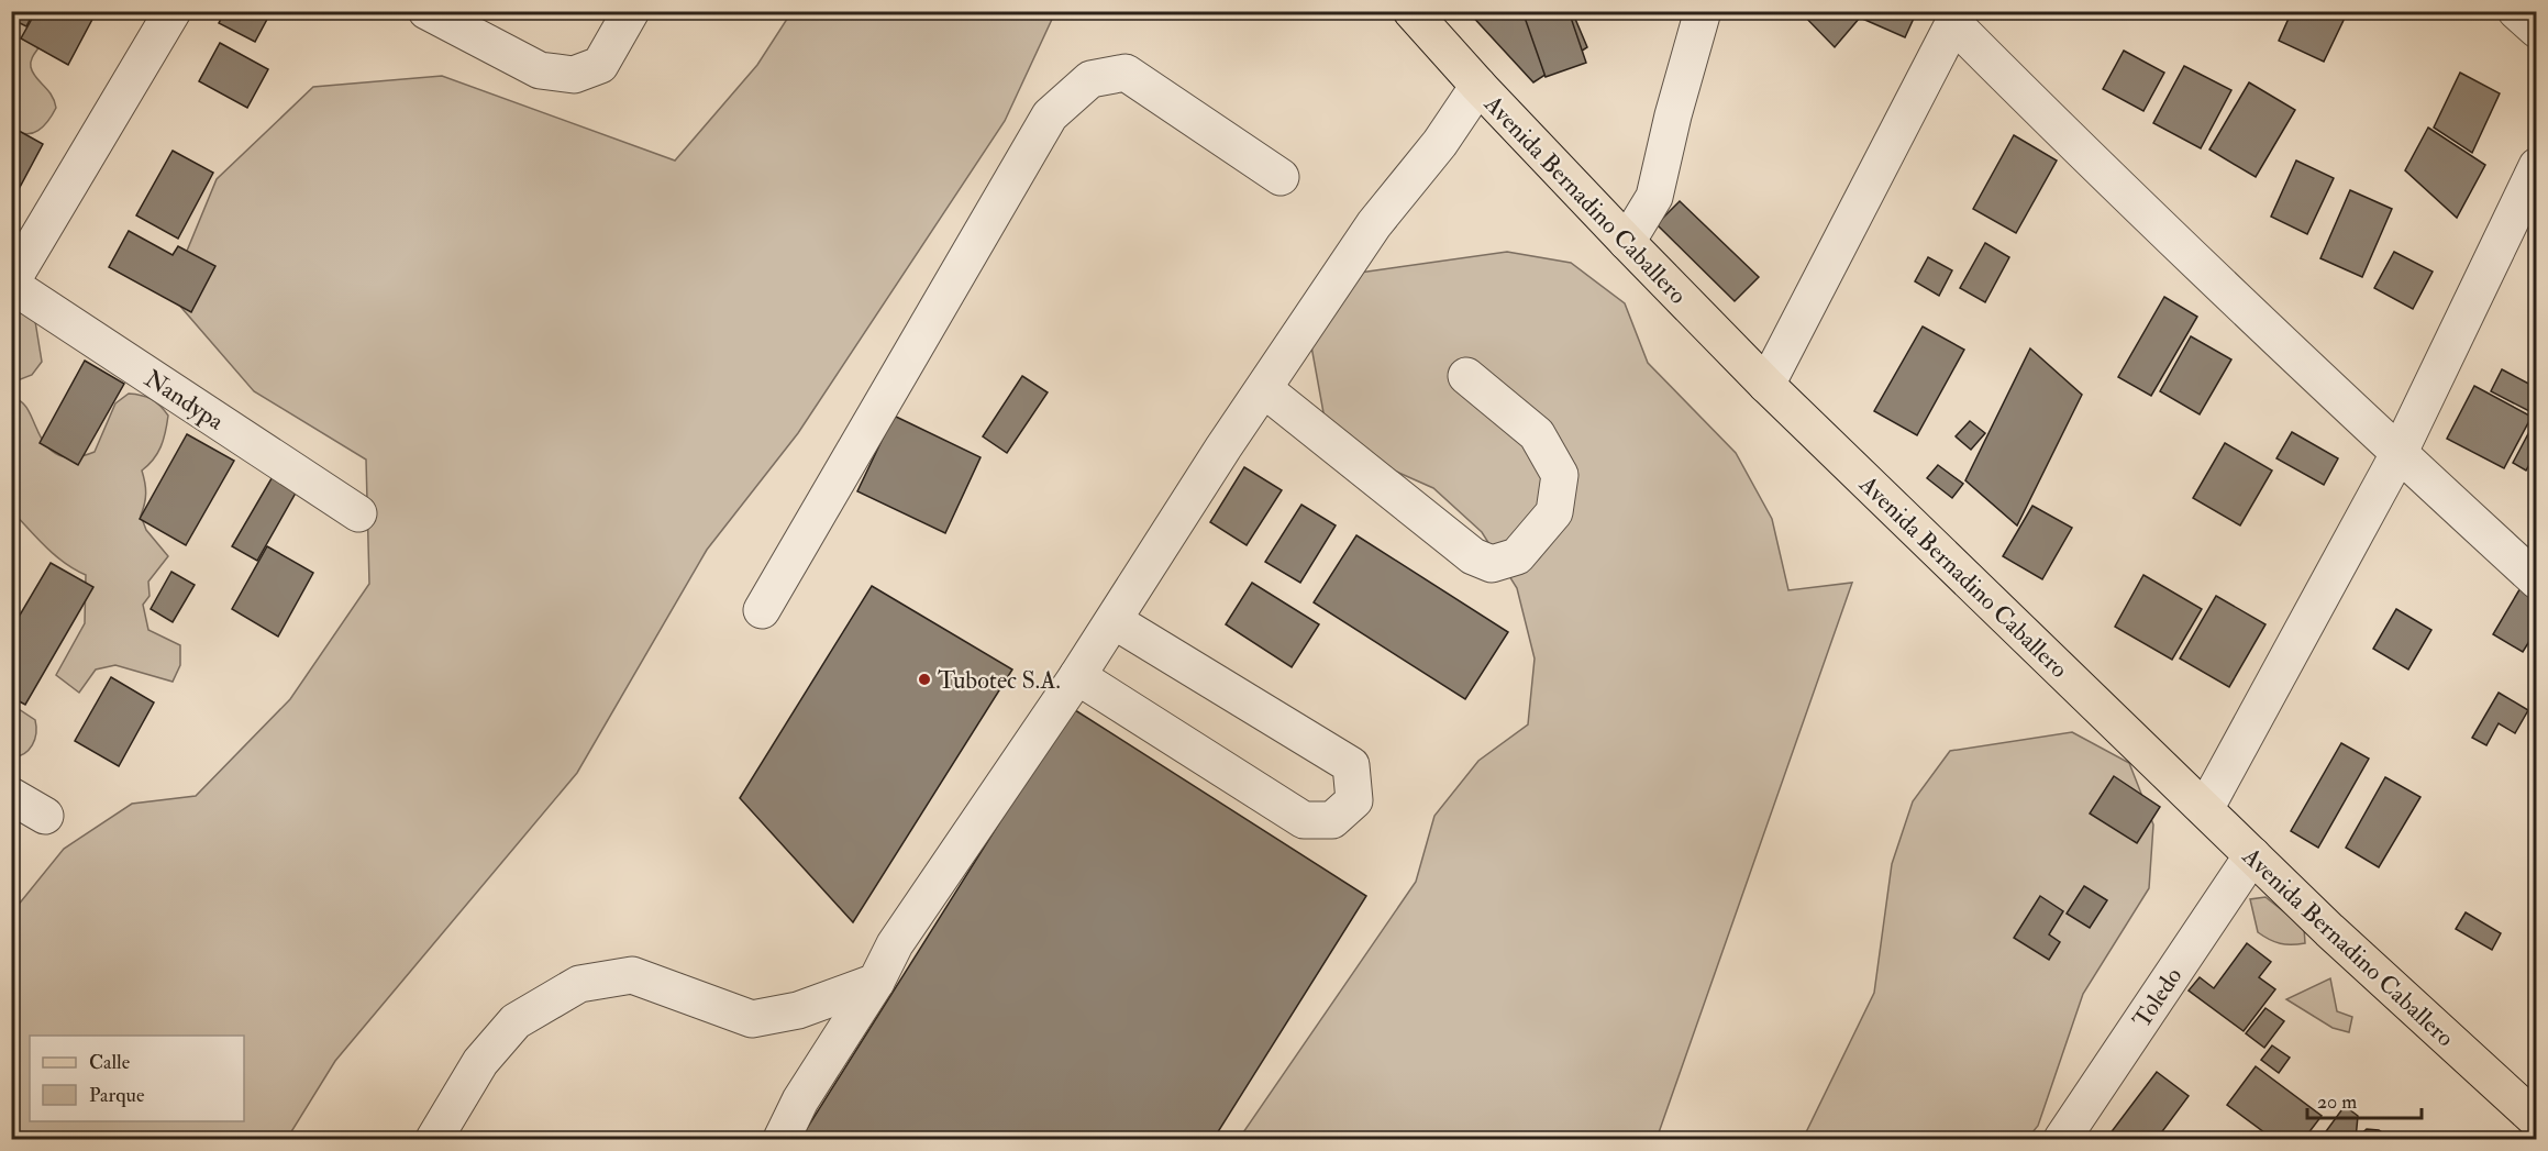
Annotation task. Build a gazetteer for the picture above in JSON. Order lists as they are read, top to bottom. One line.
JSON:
{"streets":{"main road":["Avenida Bernadino Caballero"],"street":["Nandypa","Toledo"]},"crossings":[["Avenida Bernadino Caballero","Toledo"]],"places":["Tubotec S.A."],"legend":["Calle","Parque"],"scale_bar":"20 m"}
